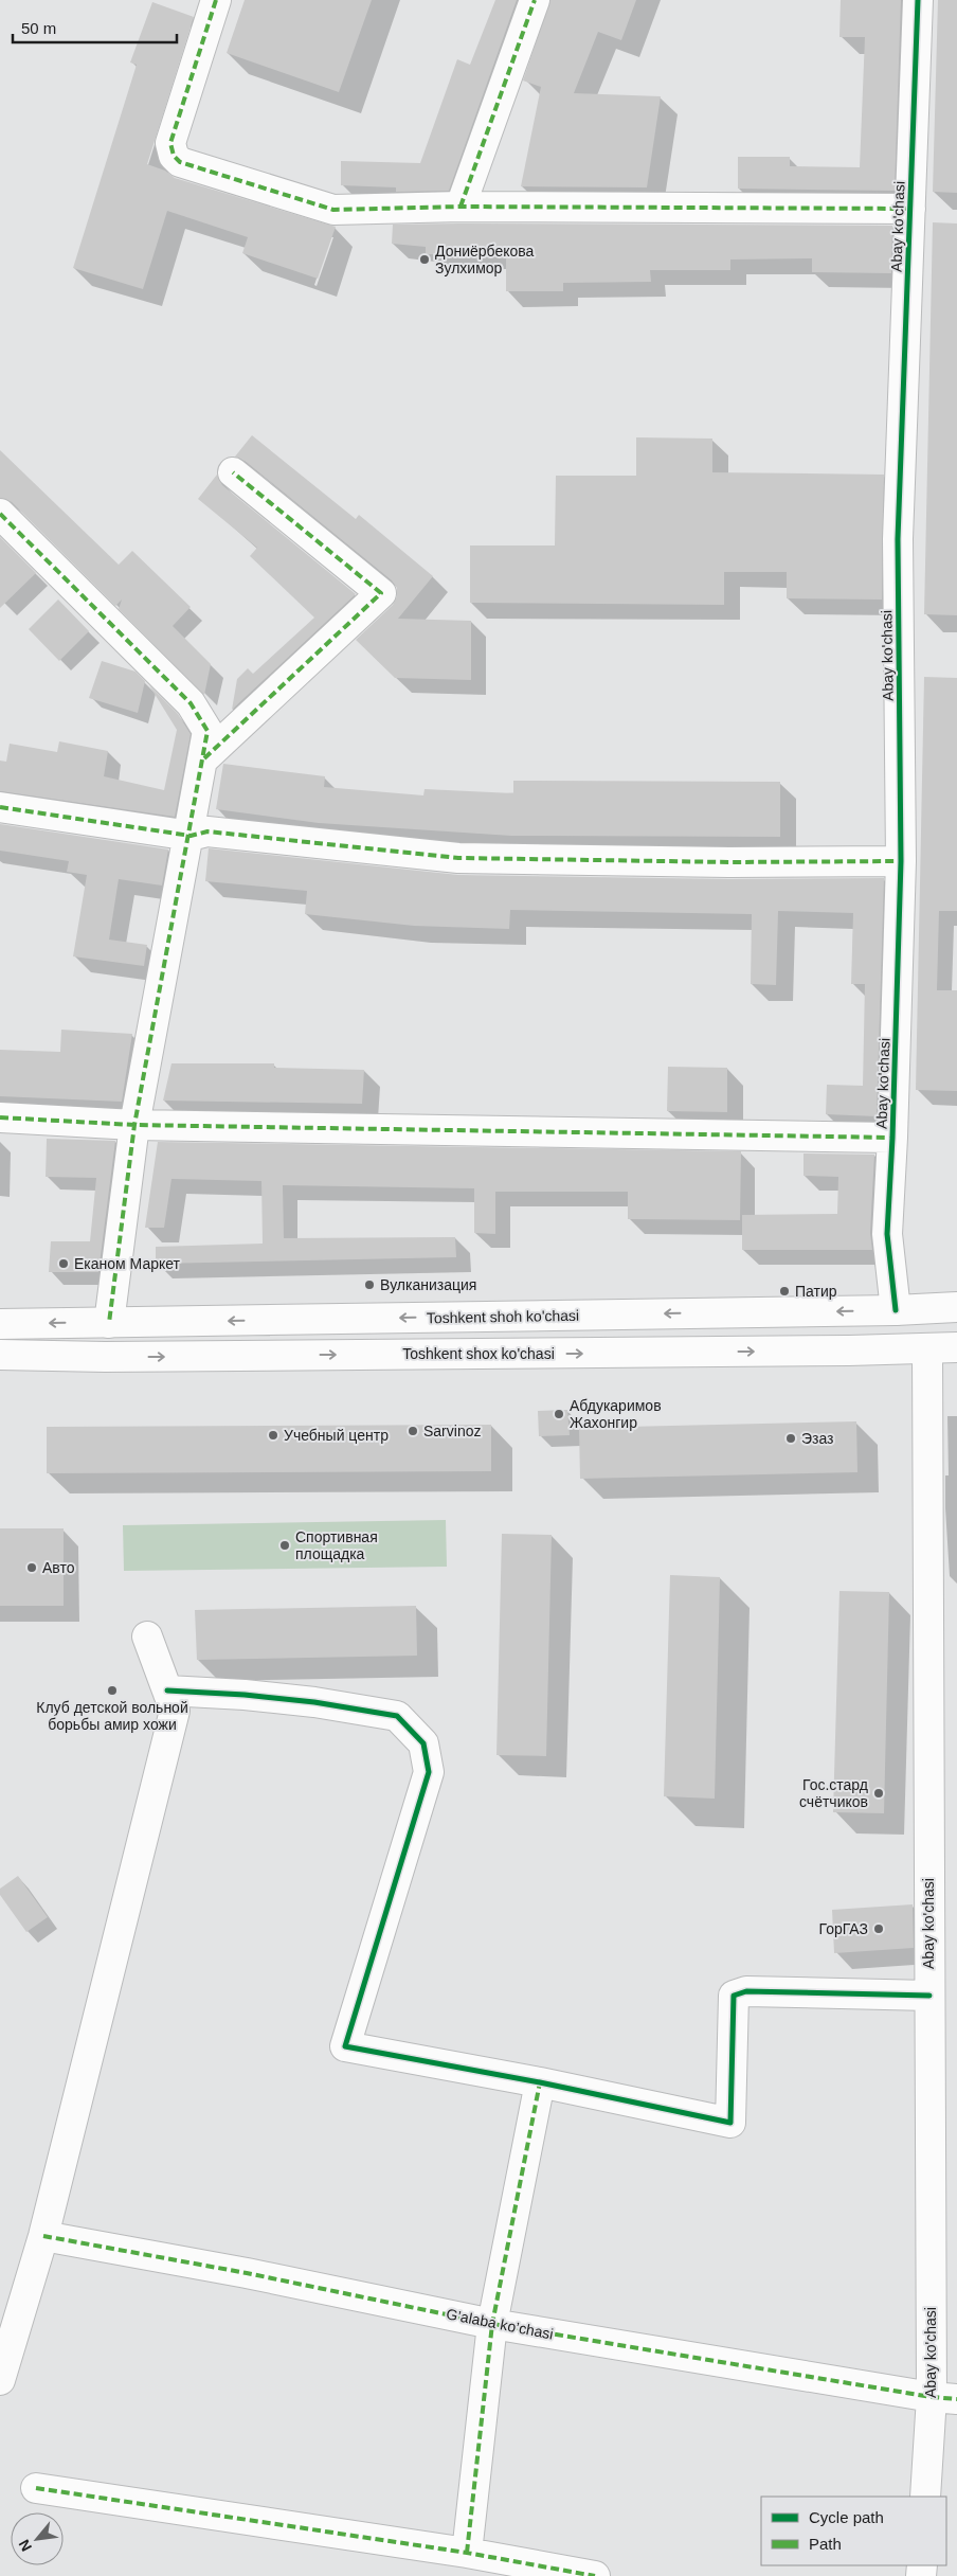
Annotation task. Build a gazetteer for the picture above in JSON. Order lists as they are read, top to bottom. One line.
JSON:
{"streets":{"street":["Abay ko'chasi","Toshkent shoh ko'chasi","Toshkent shox ko'chasi","G’alaba ko’chasi"]},"crossings":[["Abay ko'chasi","Toshkent shoh ko'chasi"],["Abay ko'chasi","Toshkent shox ko'chasi"],["Abay ko'chasi","G’alaba ko’chasi"]],"places":["Дониёрбекова Зулхимор","Еканом Маркет","Вулканизация","Патир","Абдукаримов Жахонгир","Sarvinoz","Учебный центр","Эзаз","Спортивная площадка","Авто","Клуб детской вольной борьбы амир хожи","Гос.стард счётчиков","ГорГАЗ"],"legend":["Cycle path","Path"],"scale_bar":"50 m","north":"bottom left"}
